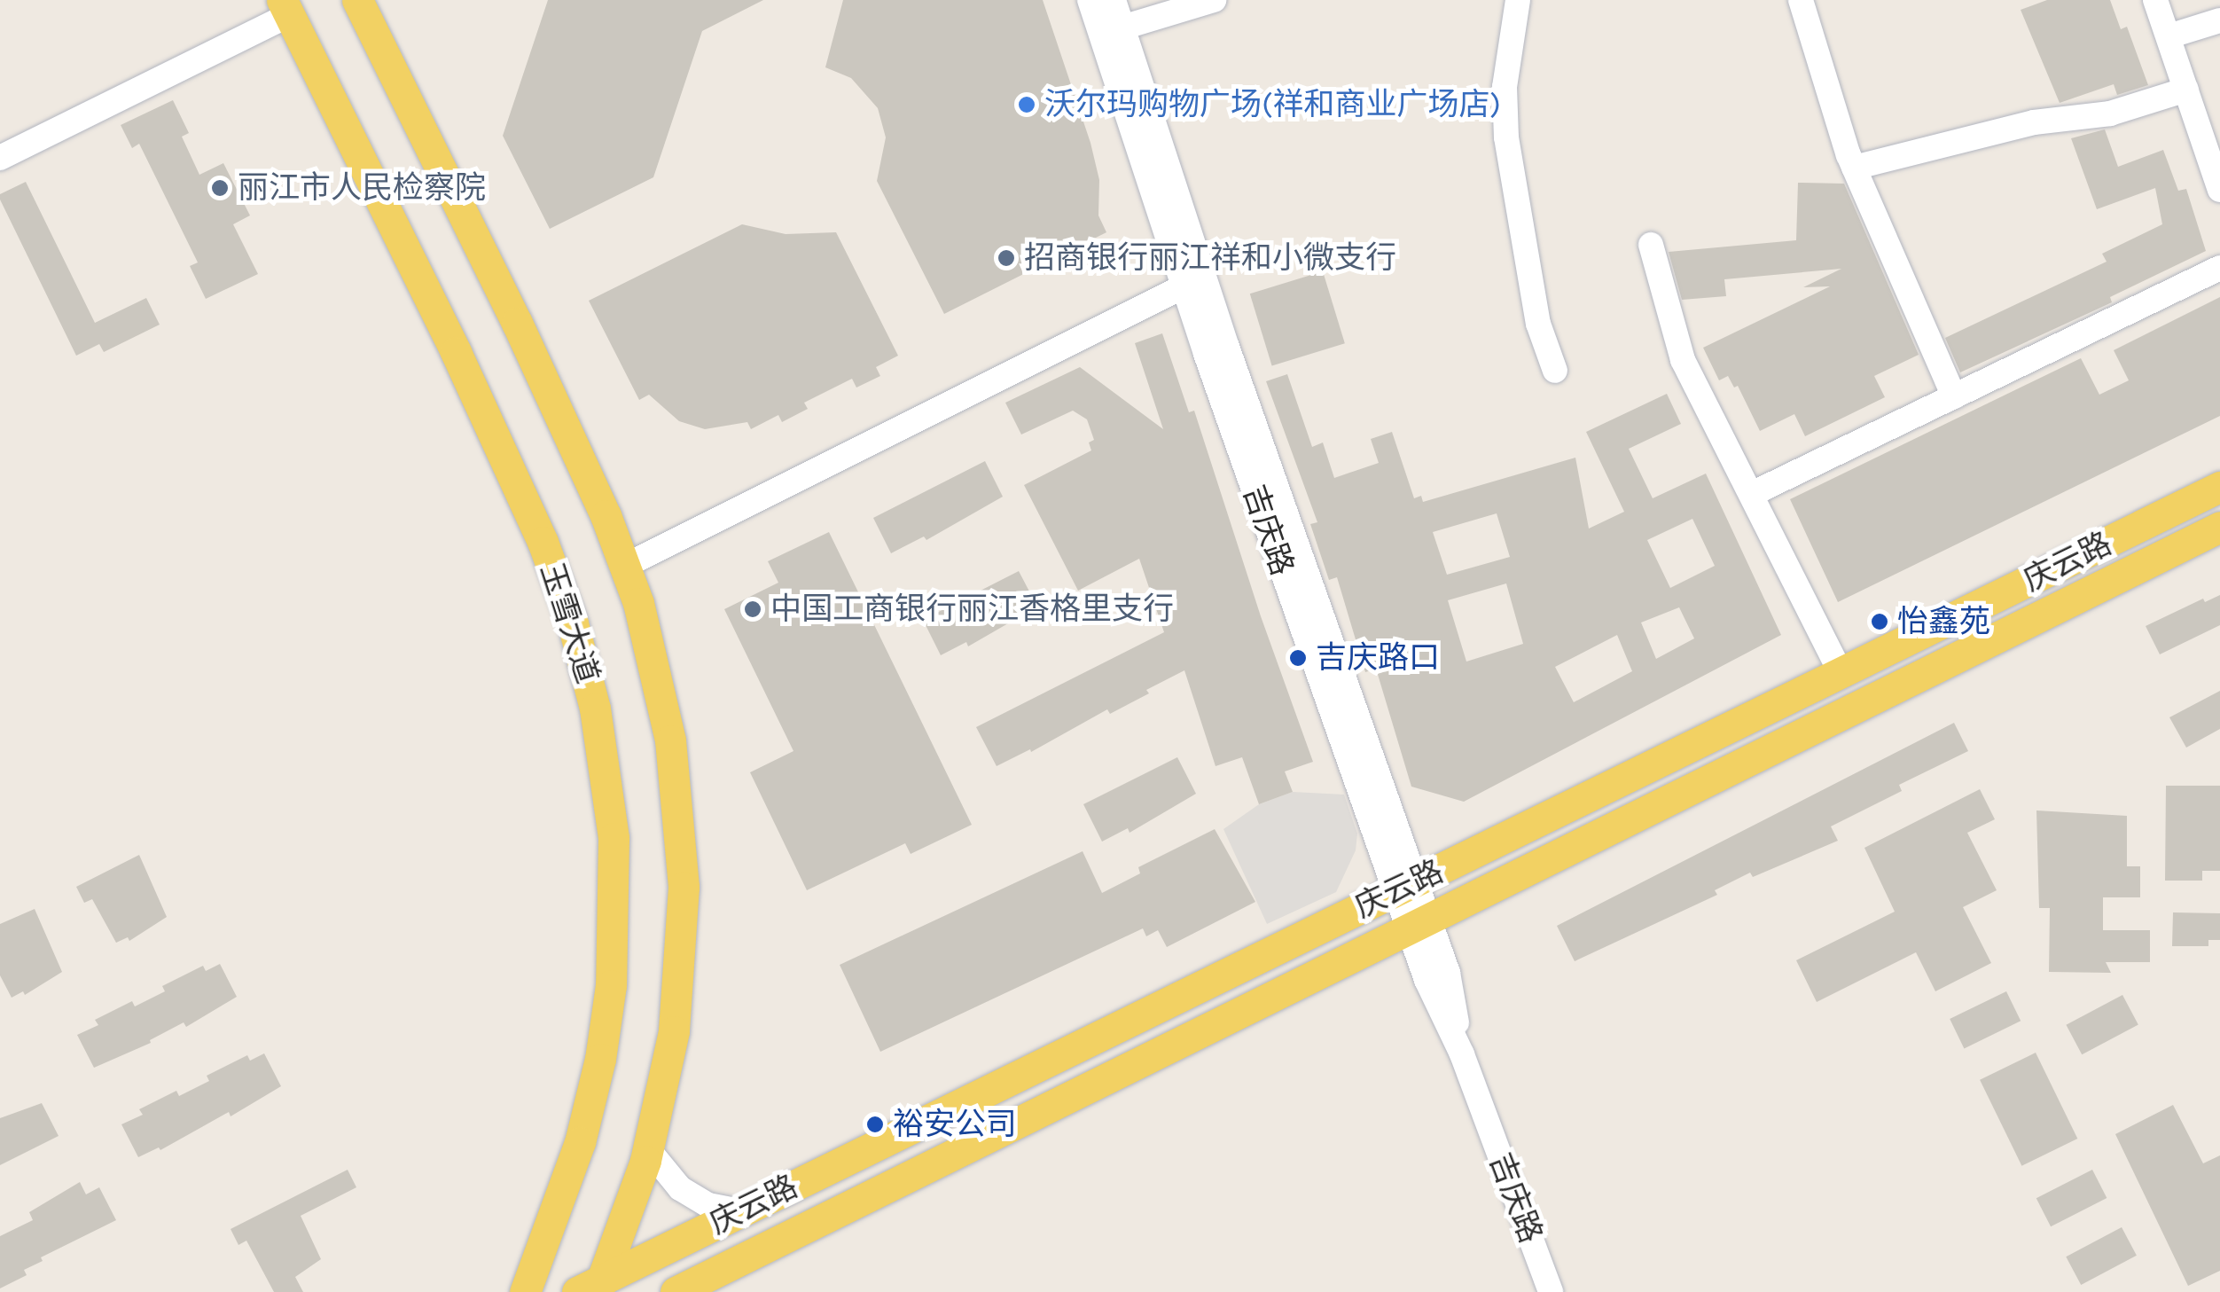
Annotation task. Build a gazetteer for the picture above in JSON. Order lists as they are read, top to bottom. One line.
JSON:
{"streets":{"main road":["庆云路","玉雪大道"],"street":["吉庆路"]},"crossings":[["吉庆路","庆云路"]],"places":["沃尔玛购物广场(祥和商业广场店)","丽江市人民检察院","招商银行丽江祥和小微支行","中国工商银行丽江香格里支行","怡鑫苑","吉庆路口","裕安公司"]}
